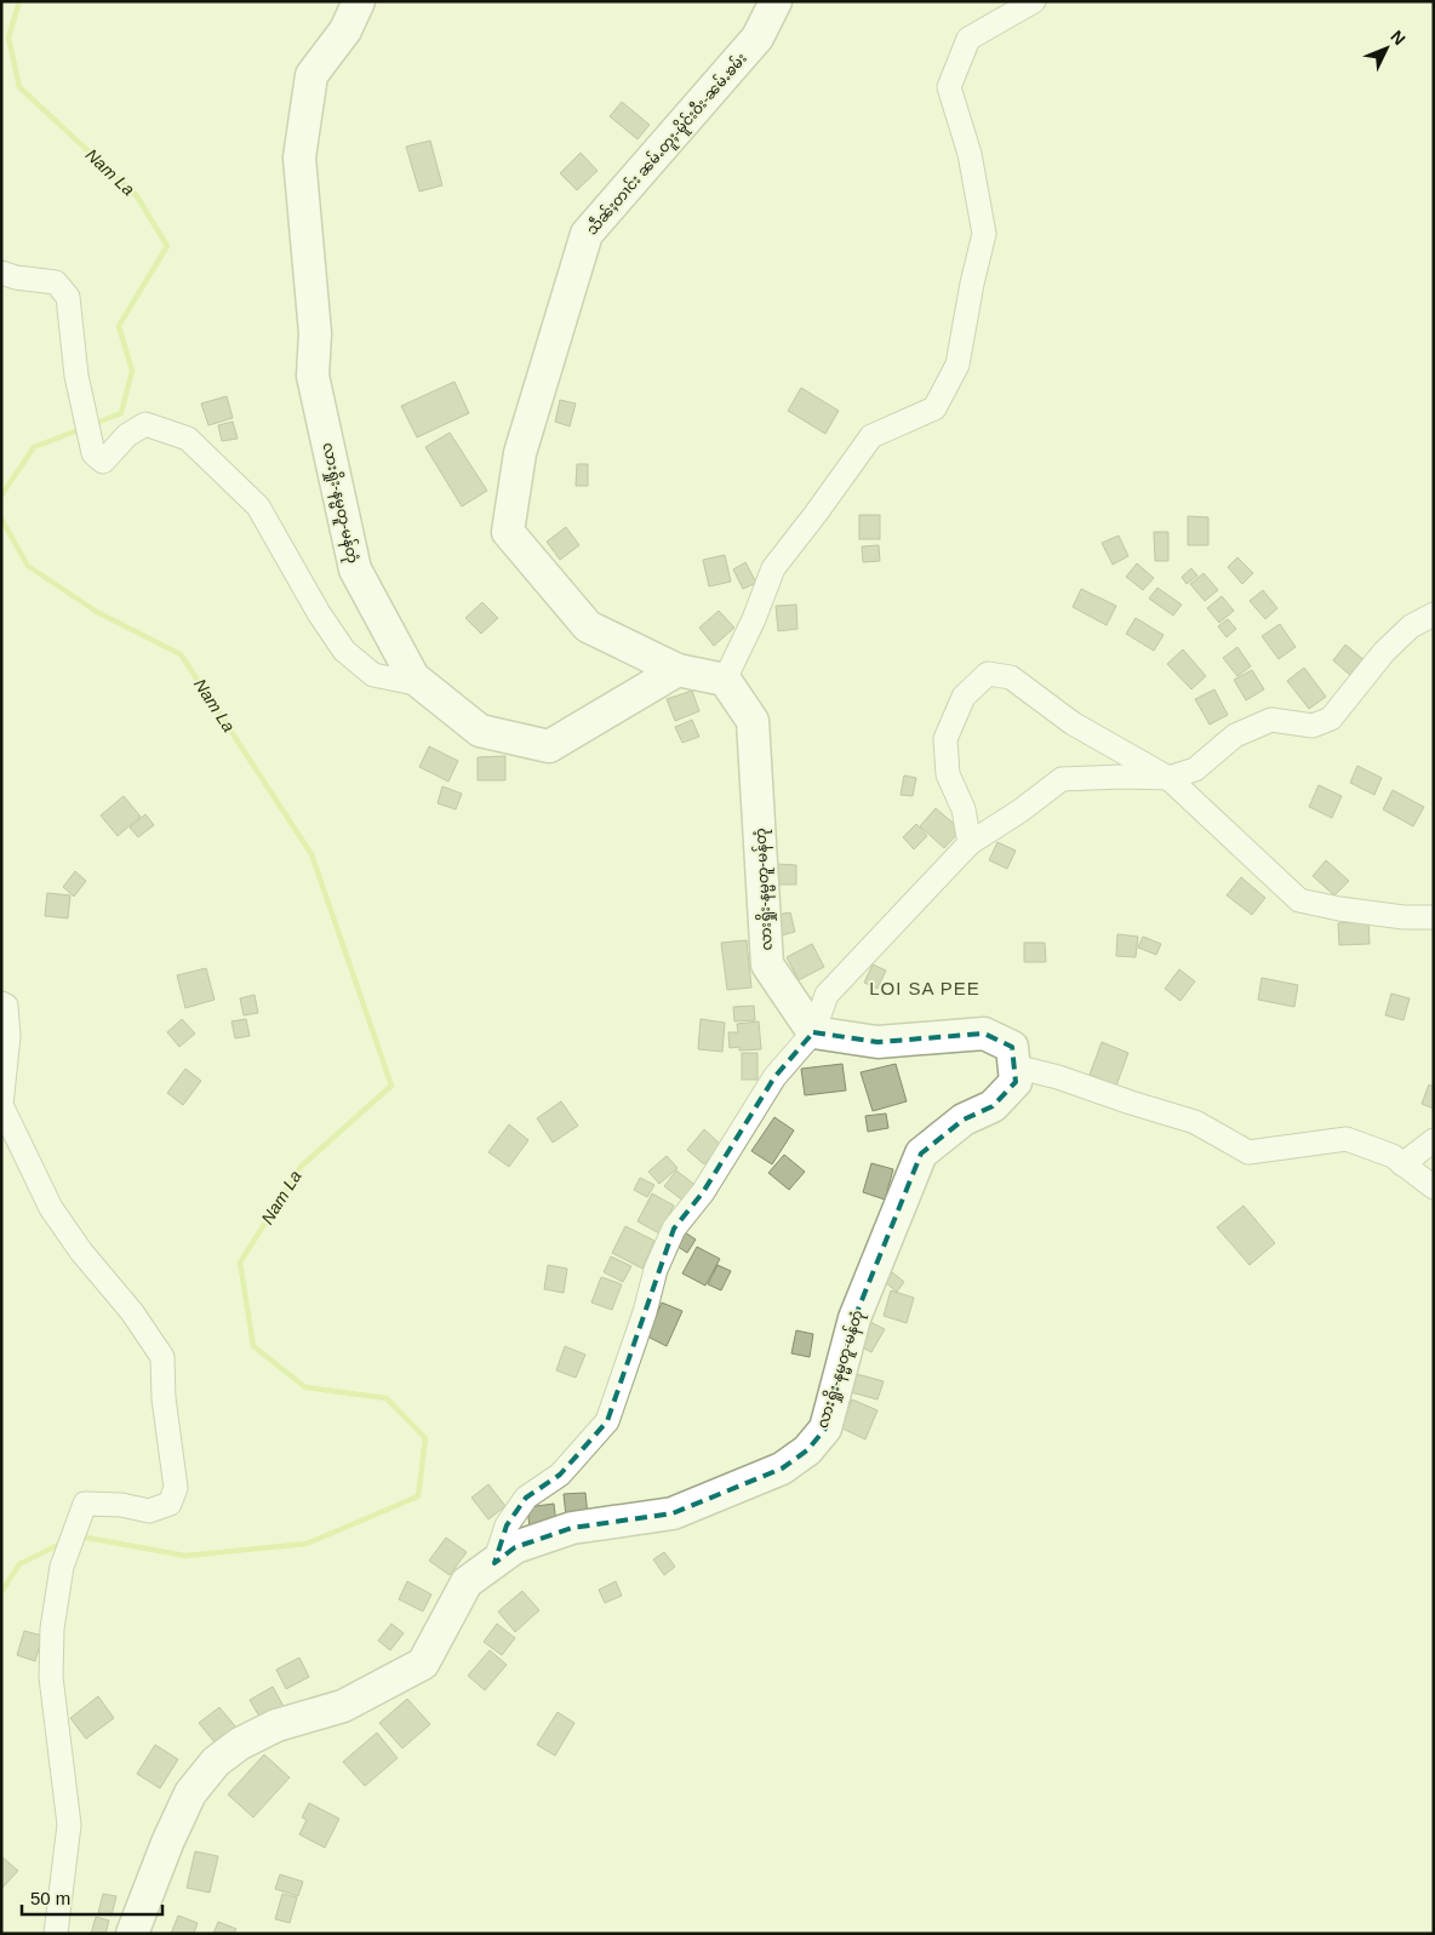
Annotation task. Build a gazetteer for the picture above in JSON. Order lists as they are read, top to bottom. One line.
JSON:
{"streets":{"main road":["သဵၼ်ႈတၢင်း ၼမ်ႉတူႈ-မိူင်းဝီး-ၼမ်ႉၶမ်း","လားရှိုး-နမ္မတူ-မန်တုံ"]},"crossings":[["သဵၼ်ႈတၢင်း ၼမ်ႉတူႈ-မိူင်းဝီး-ၼမ်ႉၶမ်း","လားရှိုး-နမ္မတူ-မန်တုံ"]],"districts":["LOI SA PEE"],"water":["Nam La"],"scale_bar":"50 m","north":"top right"}
